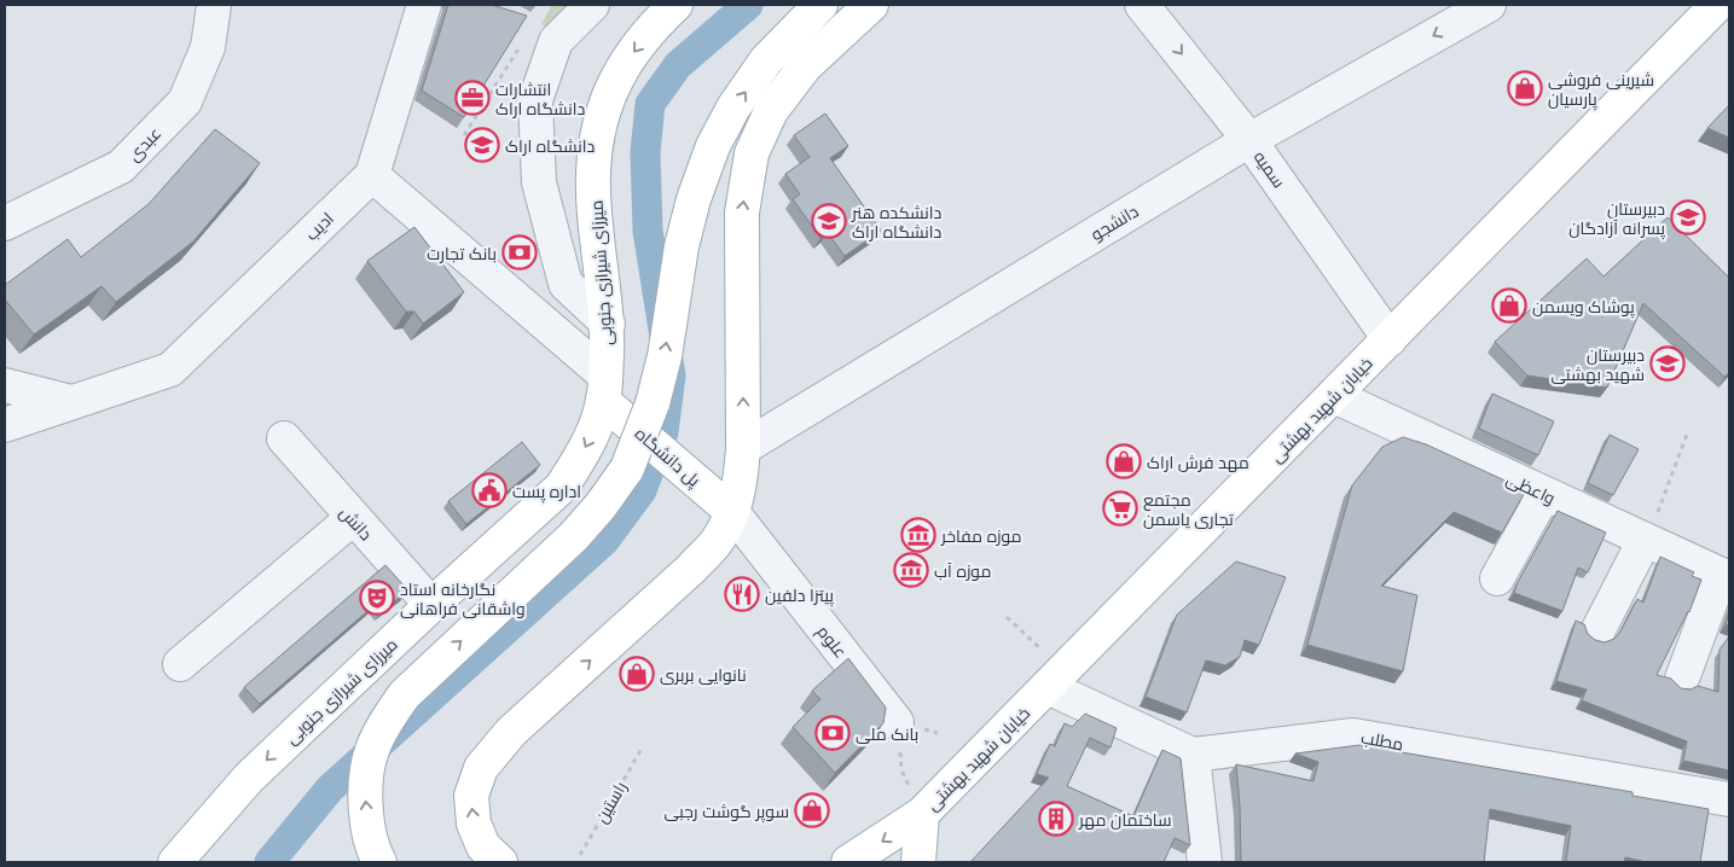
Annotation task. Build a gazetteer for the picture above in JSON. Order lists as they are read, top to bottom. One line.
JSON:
{"streets":{"main road":["میرزای شیرازی جنوبی","خیابان شهید بهشتی","پل دانشگاه"],"street":["عبدی","سمیه","دانشجو","ادیب","واعظی","دانش","علوم","مطلب"],"path":["راستین"]},"crossings":[["سمیه","دانشجو"],["سمیه","خیابان شهید بهشتی"],["میرزای شیرازی جنوبی","پل دانشگاه"],["میرزای شیرازی جنوبی","دانش"],["خیابان شهید بهشتی","واعظی"],["پل دانشگاه","علوم"]],"one_way":["سمیه"],"places":{"shop":["شیرینی فروشی پارسیان","پوشاک ویسمن","مهد فرش اراک","نانوایی بربری","سوپر گوشت رجبی"],"office":["انتشارات دانشگاه اراک"],"school or university":["دانشگاه اراک","دبیرستان پسرانه آزادگان","دانشکده هنر دانشگاه اراک","دبیرستان شهید بهشتی"],"bank":["بانک تجارت","بانک ملی"],"public building":["اداره پست"],"supermarket":["مجتمع تجاری یاسمن"],"museum":["موزه مفاخر","موزه آب"],"restaurant":["پیتزا دلفین"],"theatre":["نگارخانه استاد واشقانی فراهانی"],"building":["ساختمان مهر"]}}
